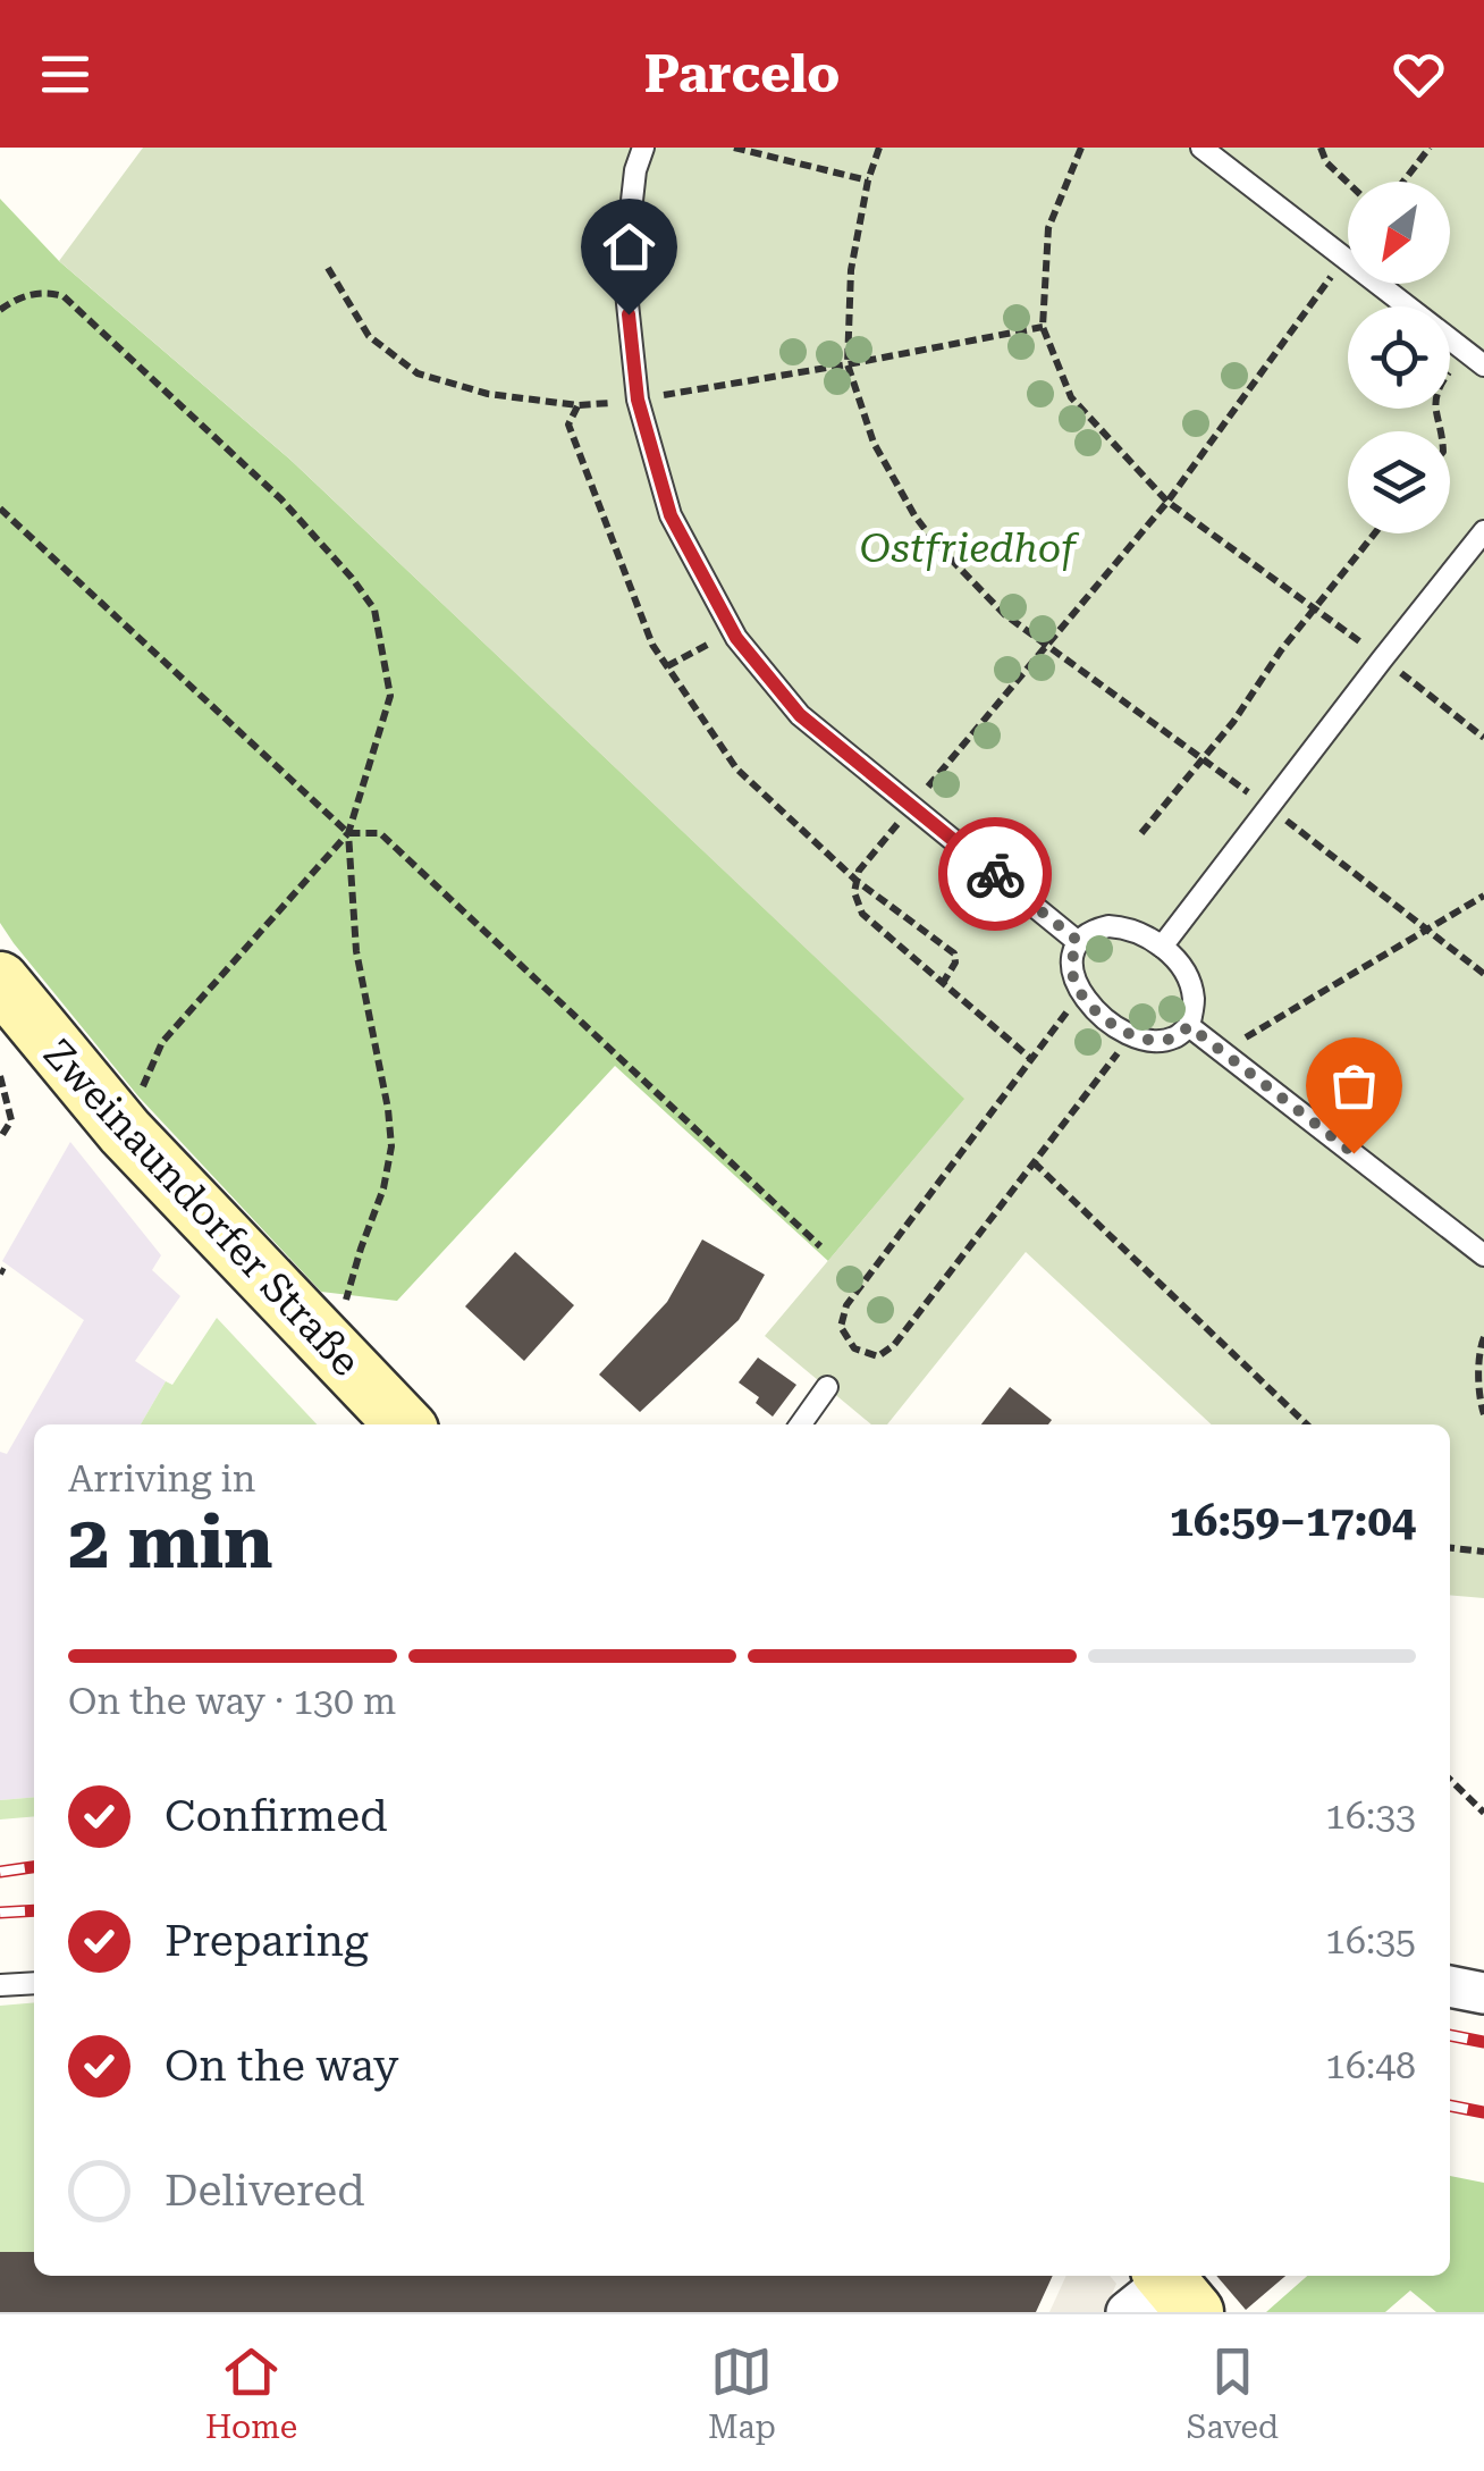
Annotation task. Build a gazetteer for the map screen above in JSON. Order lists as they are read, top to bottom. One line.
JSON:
{"streets":{"street":["Zweinaundorfer Straße"]},"parks":["Ostfriedhof"],"north":"bottom left","page":{"header":"Parcelo","heading":["2 min","Arriving in","16:59–17:04"],"bar":"On the way · 130 m","list":[["Confirmed","16:33"],["Preparing","16:35"],["On the way","16:48"],"Delivered"],"tabs":["Home","Map","Saved"]}}
